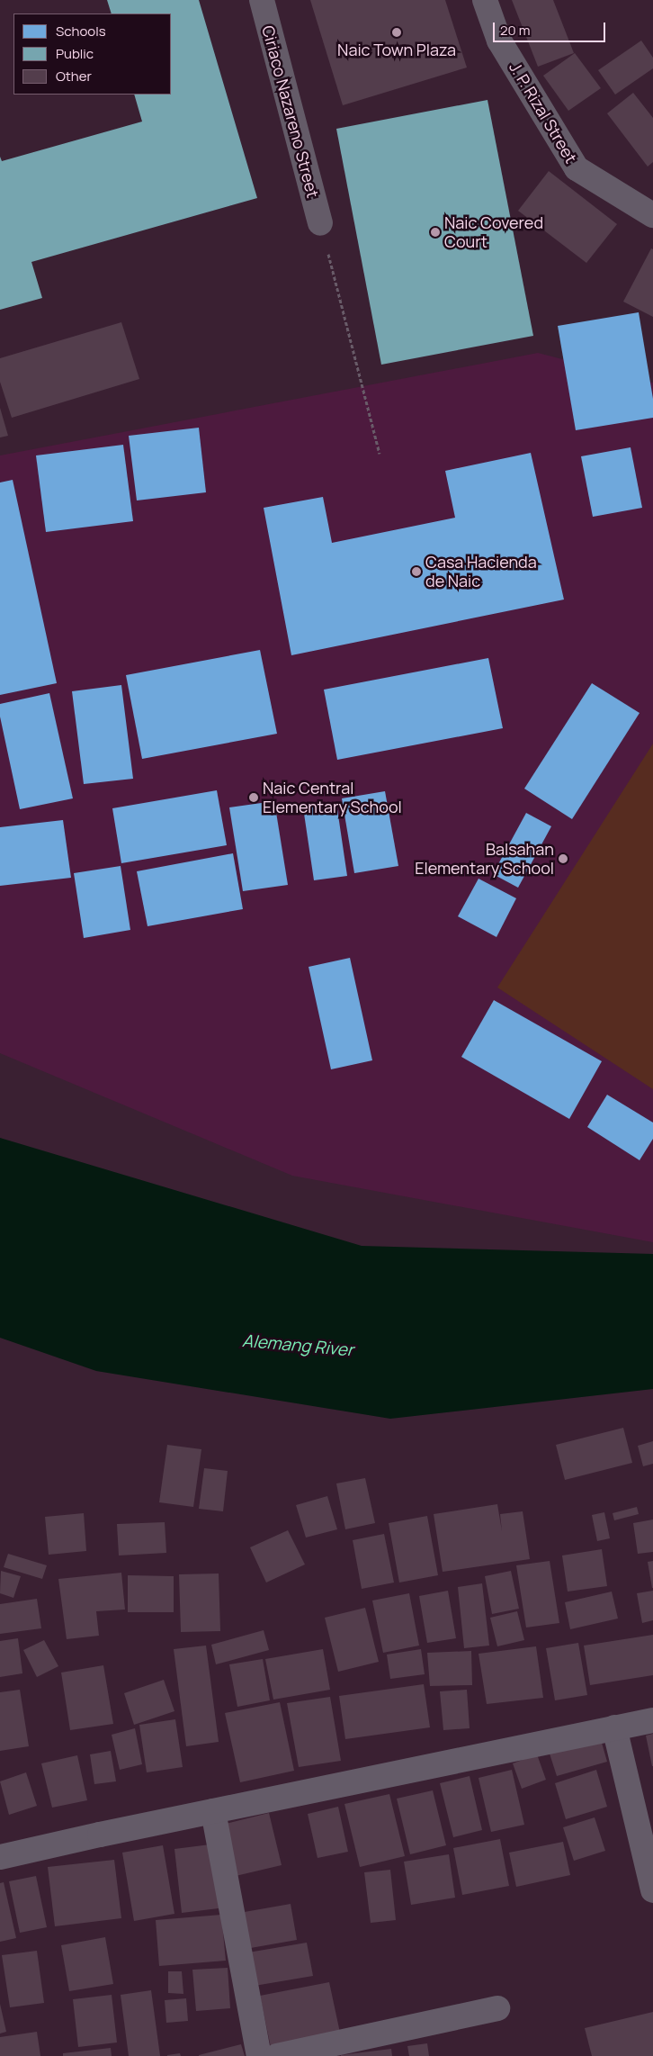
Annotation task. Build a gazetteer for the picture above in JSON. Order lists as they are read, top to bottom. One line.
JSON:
{"streets":{"street":["Ciriaco Nazareno Street","J. P. Rizal Street"]},"water":["Alemang River"],"places":["Naic Town Plaza","Naic Covered Court","Casa Hacienda de Naic","Naic Central Elementary School","Balsahan Elementary School"],"legend":["Schools","Public","Other"],"scale_bar":"20 m"}
